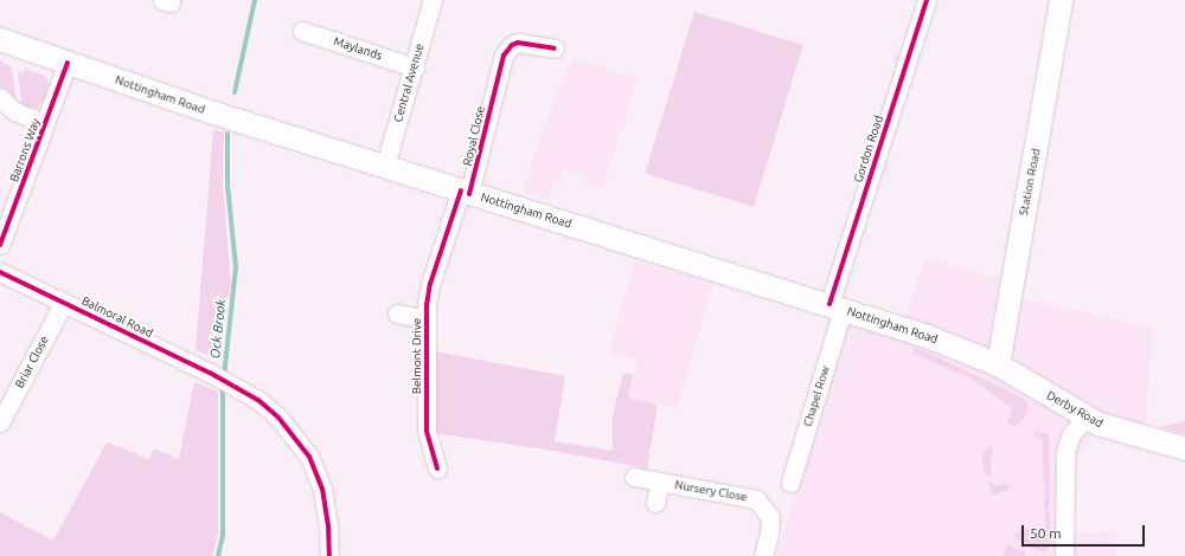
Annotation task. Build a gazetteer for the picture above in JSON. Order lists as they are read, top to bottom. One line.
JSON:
{"streets":{"main road":["Nottingham Road","Station Road","Derby Road"],"street":["Maylands","Central Avenue","Royal Close","Gordon Road","Barrons Way","Balmoral Road","Belmont Drive","Briar Close","Chapel Row","Nursery Close"]},"crossings":[["Maylands","Central Avenue"],["Central Avenue","Nottingham Road"],["Nottingham Road","Royal Close"],["Nottingham Road","Gordon Road"],["Nottingham Road","Barrons Way"],["Nottingham Road","Station Road"],["Nottingham Road","Belmont Drive"],["Nottingham Road","Chapel Row"],["Nottingham Road","Derby Road"],["Royal Close","Belmont Drive"],["Gordon Road","Chapel Row"],["Station Road","Derby Road"],["Balmoral Road","Briar Close"]],"water":["Ock Brook"],"scale_bar":"50 m"}
